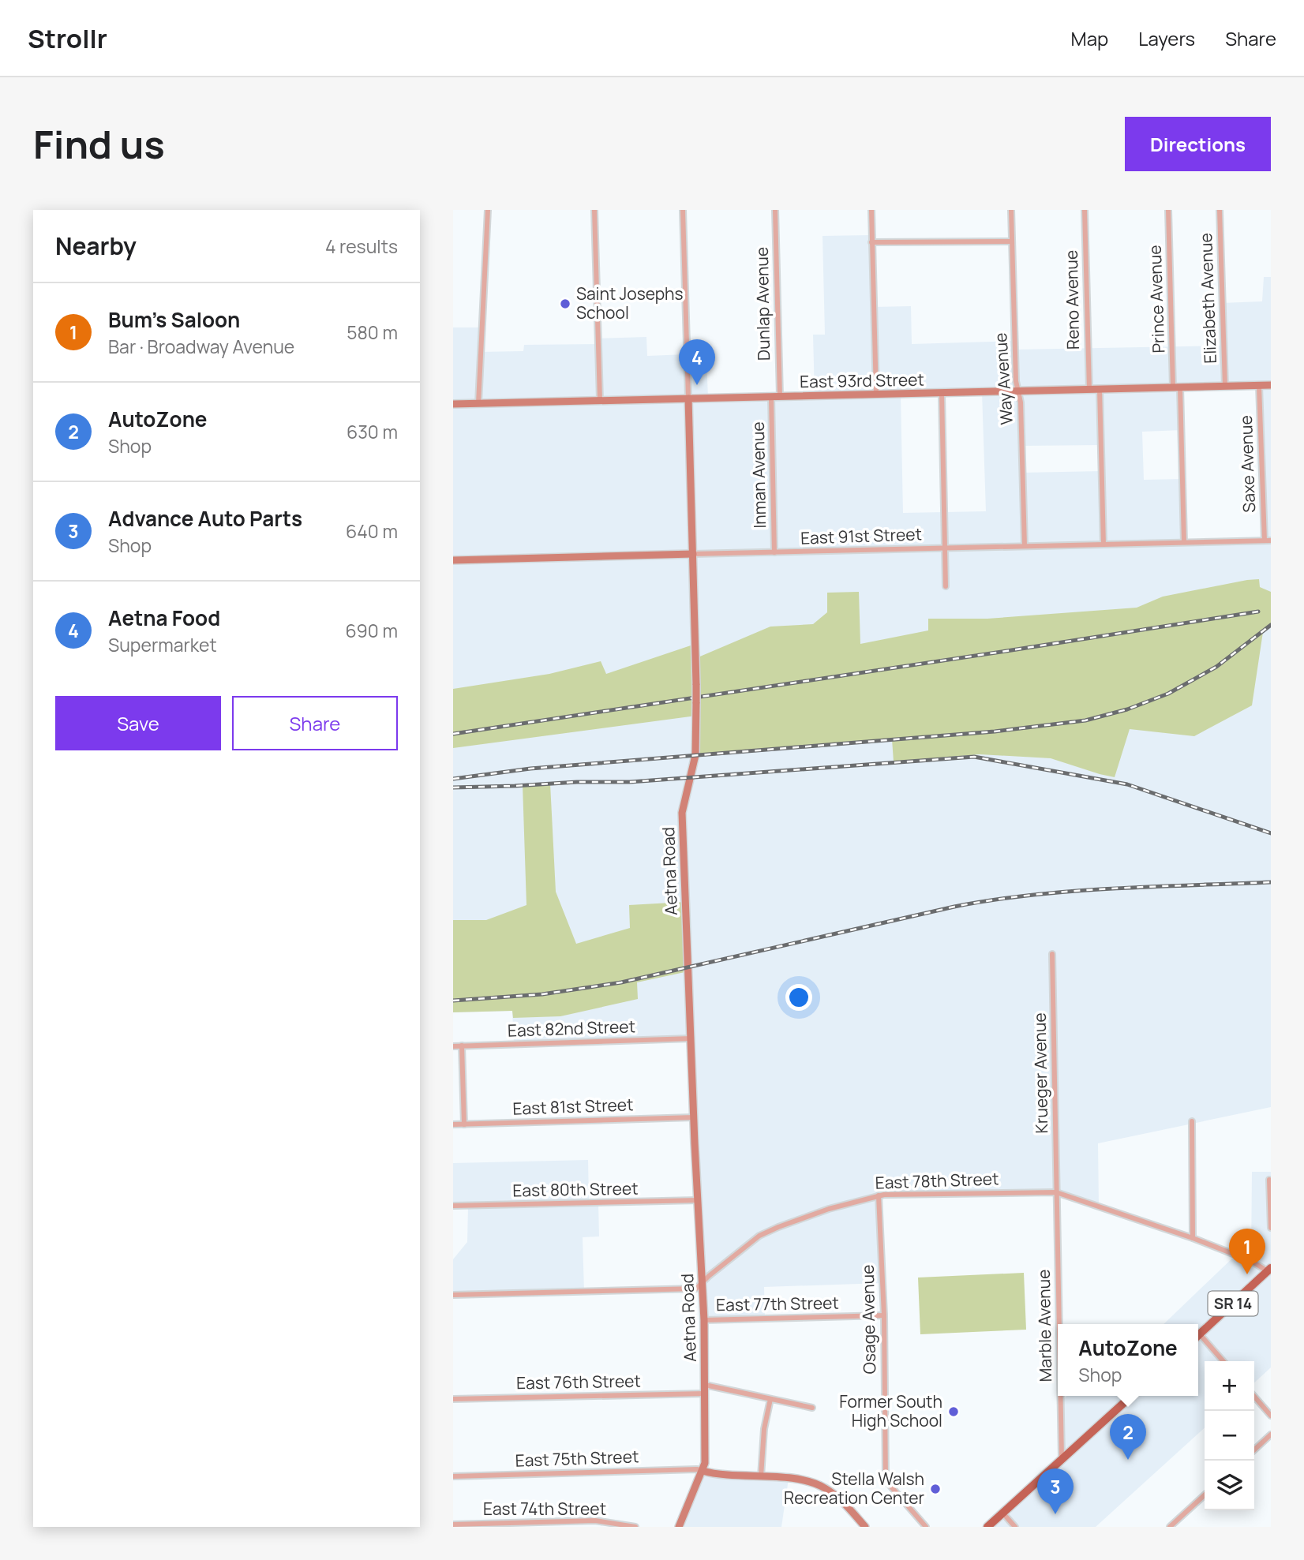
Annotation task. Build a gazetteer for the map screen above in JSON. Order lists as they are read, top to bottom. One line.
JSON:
{"streets":{"main road":["SR 14"],"street":["Elizabeth Avenue","Prince Avenue","Reno Avenue","Dunlap Avenue","Way Avenue","East 93rd Street","Saxe Avenue","Inman Avenue","East 91st Street","Aetna Road","East 82nd Street","Krueger Avenue","East 81st Street","East 78th Street","East 80th Street","East 77th Street","Osage Avenue","Marble Avenue","East 76th Street","East 75th Street","East 74th Street"]},"crossings":[["Elizabeth Avenue","East 93rd Street"],["Prince Avenue","East 93rd Street"],["Prince Avenue","East 91st Street"],["Reno Avenue","East 93rd Street"],["Dunlap Avenue","East 93rd Street"],["Way Avenue","East 93rd Street"],["Way Avenue","East 91st Street"],["East 93rd Street","Saxe Avenue"],["East 93rd Street","Inman Avenue"],["East 93rd Street","Aetna Road"],["Saxe Avenue","East 91st Street"],["Inman Avenue","East 91st Street"],["East 91st Street","Aetna Road"],["Aetna Road","East 82nd Street"],["Aetna Road","East 81st Street"],["Aetna Road","East 78th Street"],["Aetna Road","East 80th Street"],["Aetna Road","East 77th Street"],["Aetna Road","East 76th Street"],["Aetna Road","East 75th Street"],["Krueger Avenue","East 78th Street"],["Krueger Avenue","Marble Avenue"],["East 78th Street","SR 14"],["East 78th Street","Osage Avenue"],["East 78th Street","Marble Avenue"],["East 77th Street","Osage Avenue"]],"places":["Saint Josephs School","Former South High School","Stella Walsh Recreation Center"],"page":{"header":"Strollr","nav":["Map","Layers","Share"],"buttons":["Directions",["Save","Share"]],"title":"Find us","heading":["Nearby","4 results"],"list":[{"mark":"1","name":"Bum's Saloon","note":"Bar · Broadway Avenue","value":"580 m"},{"mark":"2","name":"AutoZone","note":"Shop","value":"630 m"},{"mark":"3","name":"Advance Auto Parts","note":"Shop","value":"640 m"},{"mark":"4","name":"Aetna Food","note":"Supermarket","value":"690 m"}],"pins":["4","1","2","3"],"popup":["AutoZone","Shop"],"map_buttons":["+","−"]}}
